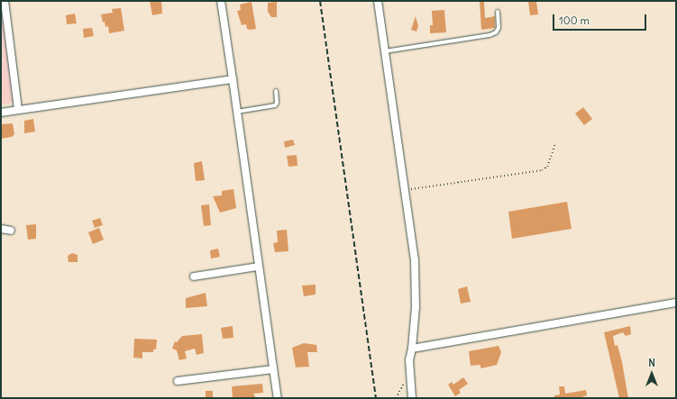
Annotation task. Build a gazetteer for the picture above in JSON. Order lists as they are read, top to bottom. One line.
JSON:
{"scale_bar":"100 m","north":"top"}
